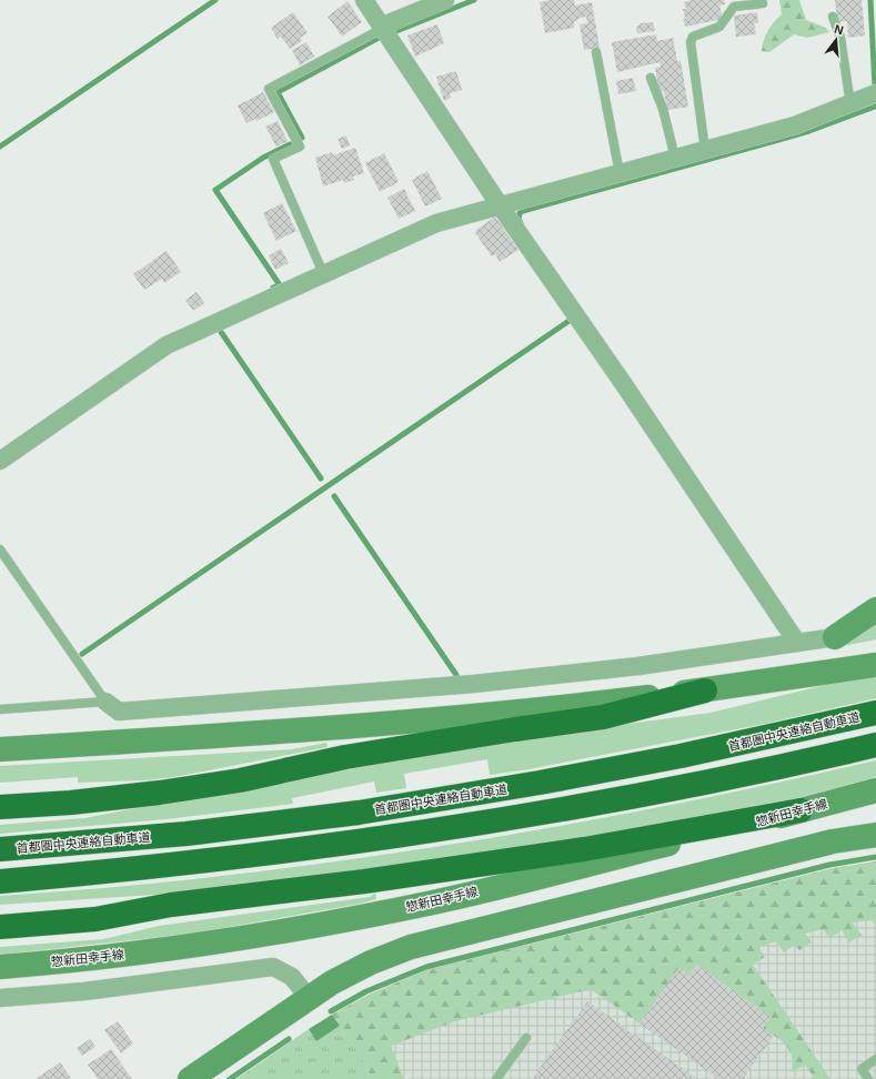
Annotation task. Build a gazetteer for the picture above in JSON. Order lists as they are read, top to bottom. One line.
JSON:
{"streets":{"highway":["首都圏中央連絡自動車道"],"main road":["惣新田幸手線"]},"north":"top"}
